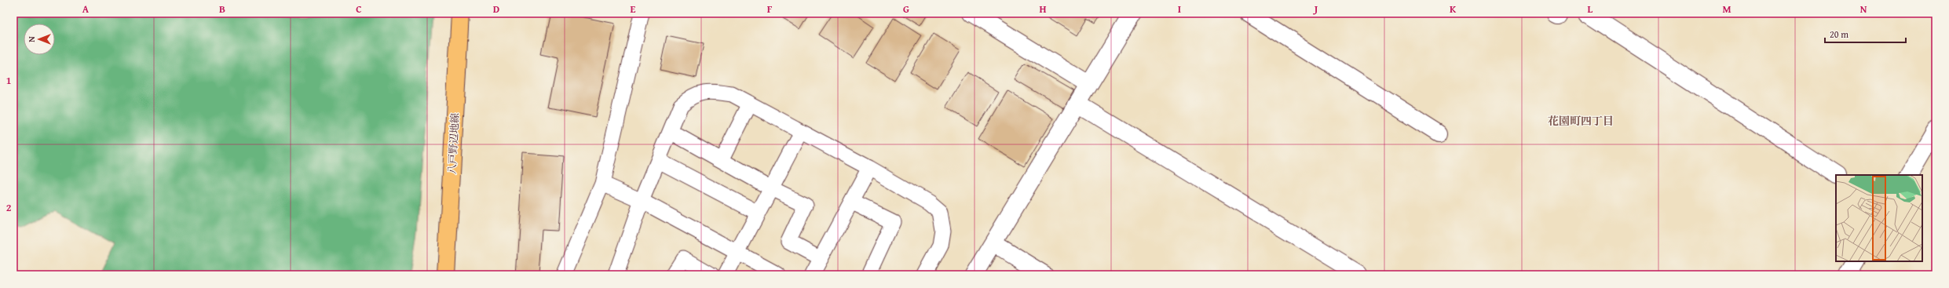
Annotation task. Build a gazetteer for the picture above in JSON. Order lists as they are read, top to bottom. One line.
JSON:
{"streets":{"main road":["八戸野辺地線"]},"districts":["花園町四丁目"],"scale_bar":"20 m","north":"left","grid":{"columns":["A","B","C","D","E","F","G","H","I","J","K","L","M","N"],"rows":["1","2"]}}
